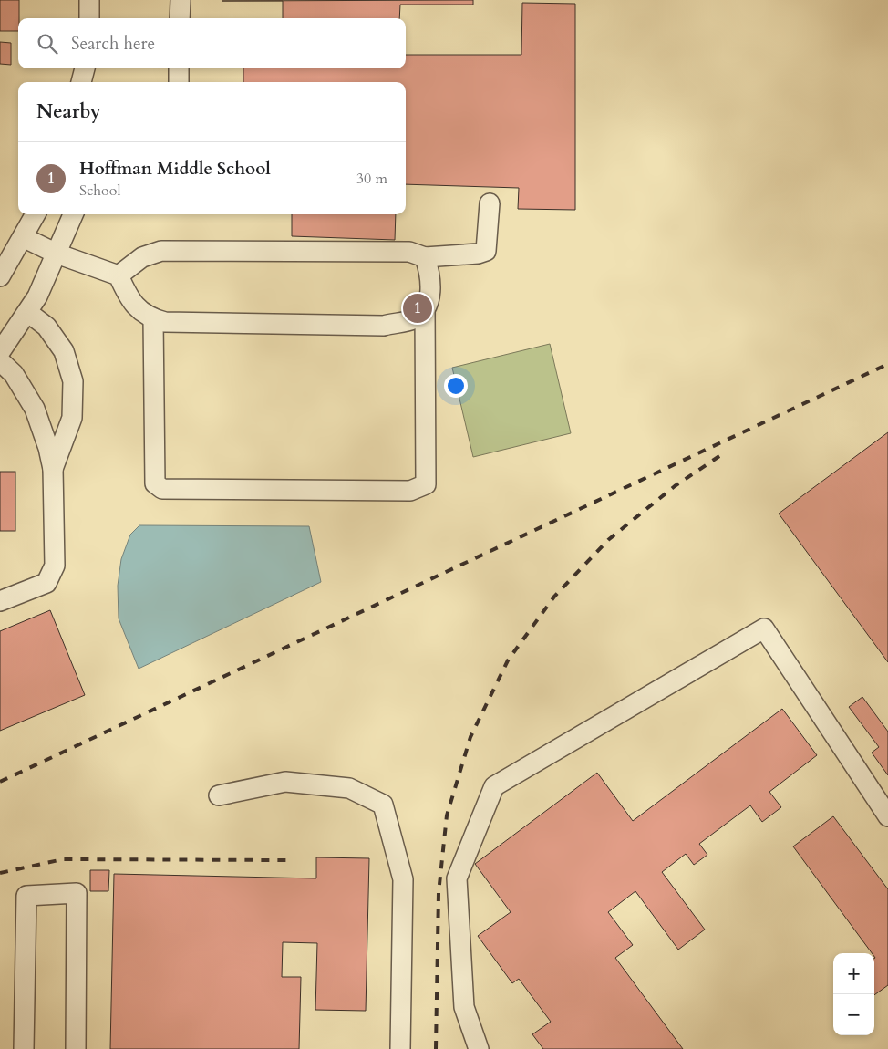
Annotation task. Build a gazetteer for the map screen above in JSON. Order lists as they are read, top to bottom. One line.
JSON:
{"page":{"search":"Search here","heading":"Nearby","list":[{"mark":"1","name":"Hoffman Middle School","note":"School","value":"30 m"}],"pins":"1","map_buttons":["+","−"]}}
